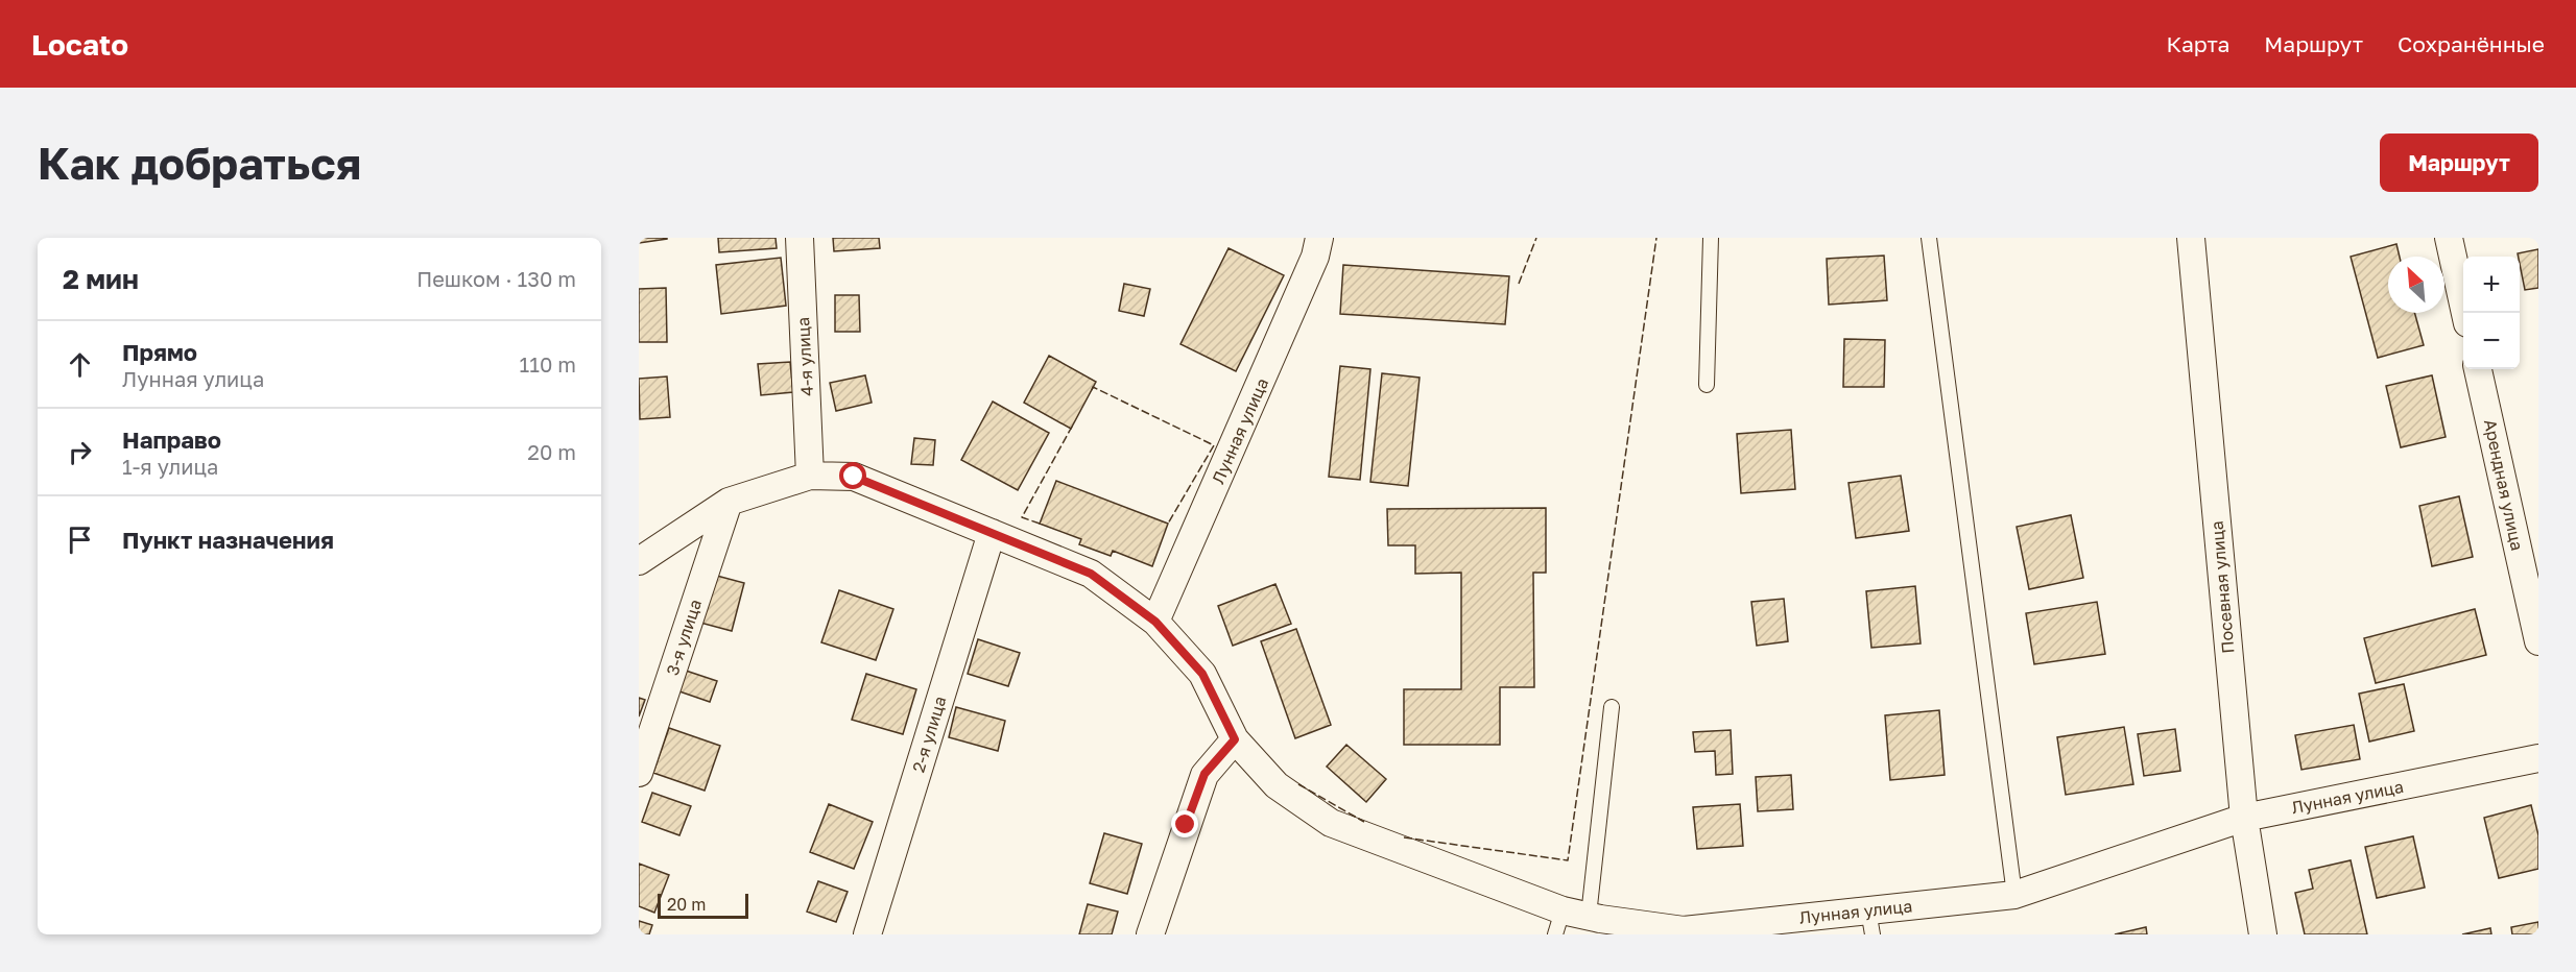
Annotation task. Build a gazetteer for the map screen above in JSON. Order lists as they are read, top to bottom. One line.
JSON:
{"streets":{"street":["4-я улица","Лунная улица","Арендная улица","Посевная улица","3-я улица","2-я улица"]},"crossings":[["4-я улица","Лунная улица"],["Лунная улица","Посевная улица"],["Лунная улица","3-я улица"],["Лунная улица","2-я улица"]],"scale_bar":"20 m","north":"top left","page":{"header":"Locato","nav":["Карта","Маршрут","Сохранённые"],"buttons":"Маршрут","title":"Как добраться","heading":["2 мин","Пешком · 130 m"],"map_buttons":["+","−"],"list":[["Прямо","Лунная улица","110 m"],["Направо","1-я улица","20 m"],"Пункт назначения"],"scale":"20 m"}}
